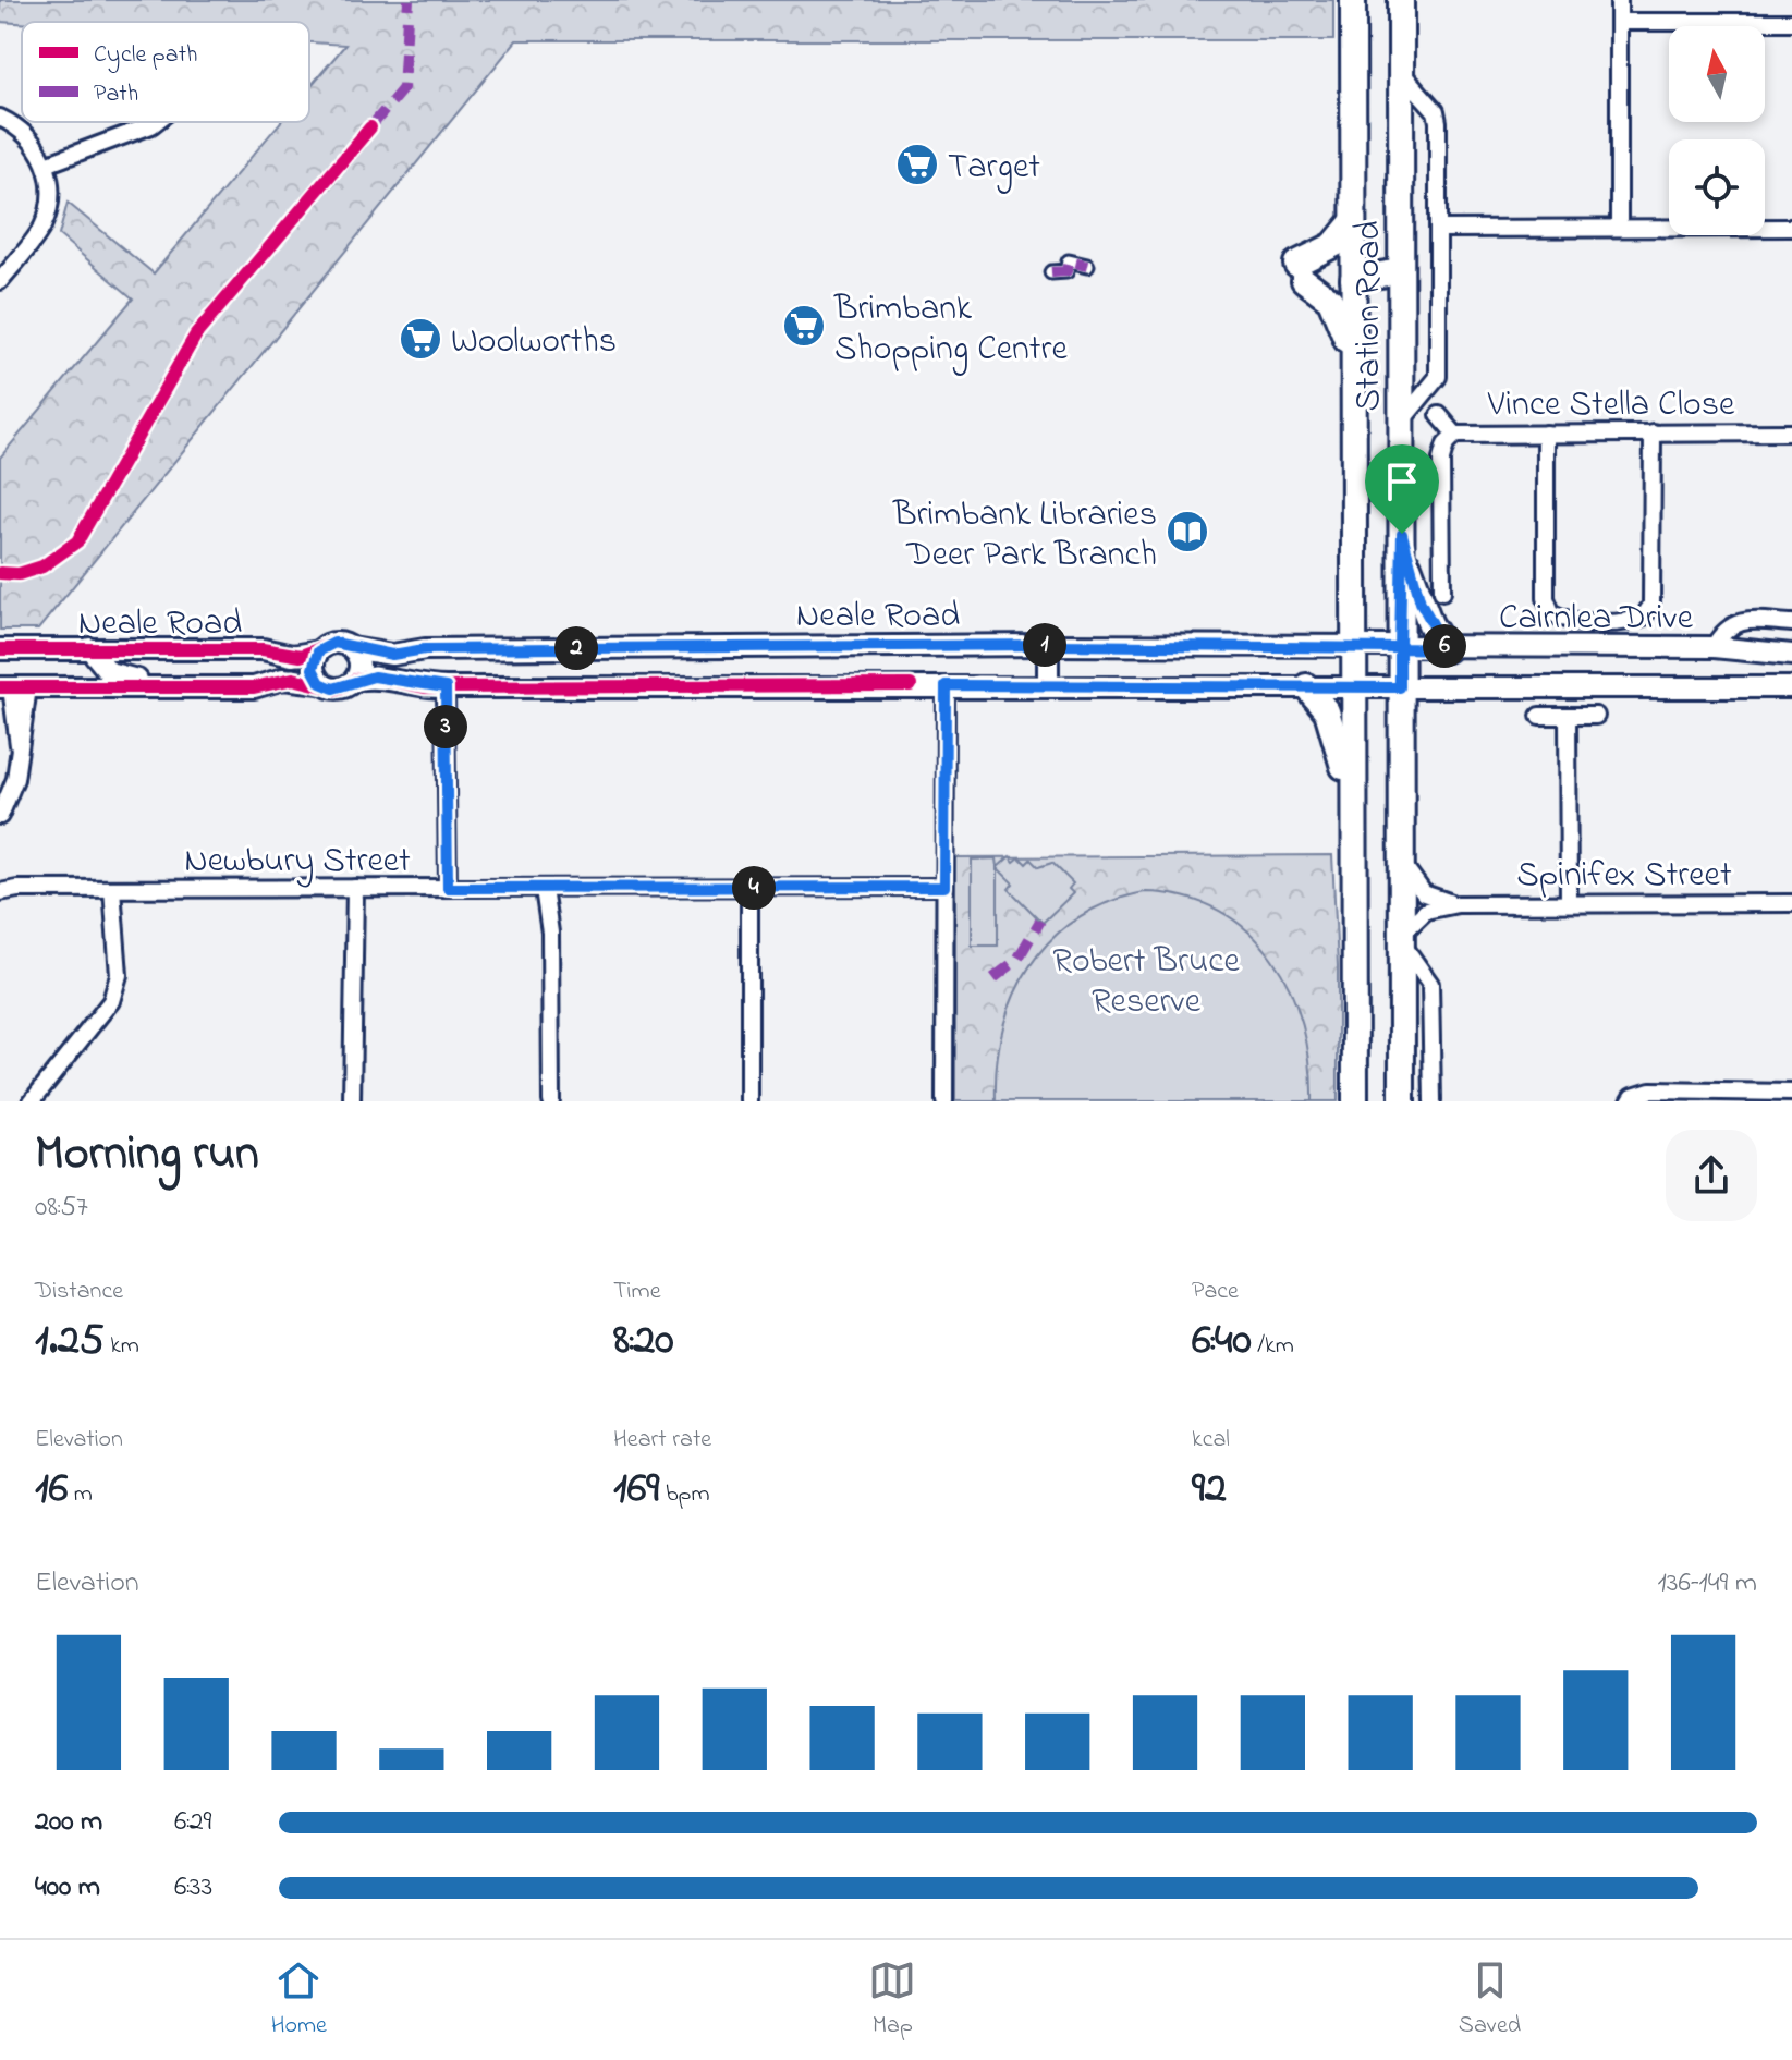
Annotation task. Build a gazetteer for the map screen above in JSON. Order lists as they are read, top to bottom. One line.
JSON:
{"streets":{"main road":["Station Road"],"street":["Vince Stella Close","Neale Road","Cairnlea Drive","Newbury Street","Spinifex Street"]},"crossings":[["Station Road","Neale Road"],["Station Road","Cairnlea Drive"],["Station Road","Spinifex Street"],["Neale Road","Cairnlea Drive"]],"parks":["Robert Bruce Reserve"],"places":{"supermarket":["Target","Brimbank Shopping Centre","Woolworths"],"library":["Brimbank Libraries Deer Park Branch"]},"legend":["Cycle path","Path"],"north":"top","page":{"pins":["1","6","2","3","4"],"heading":["Morning run","08:57"],"stats":[["Distance","1.25 km"],["Time","8:20"],["Pace","6:40 /km"],["Elevation","16 m"],["Heart rate","169 bpm"],["kcal","92"]],"chart":["Elevation","136–149 m"],"list":[{"name":"200 m","note":"6:29"},{"name":"400 m","note":"6:33"}],"tabs":["Home","Map","Saved"]}}
